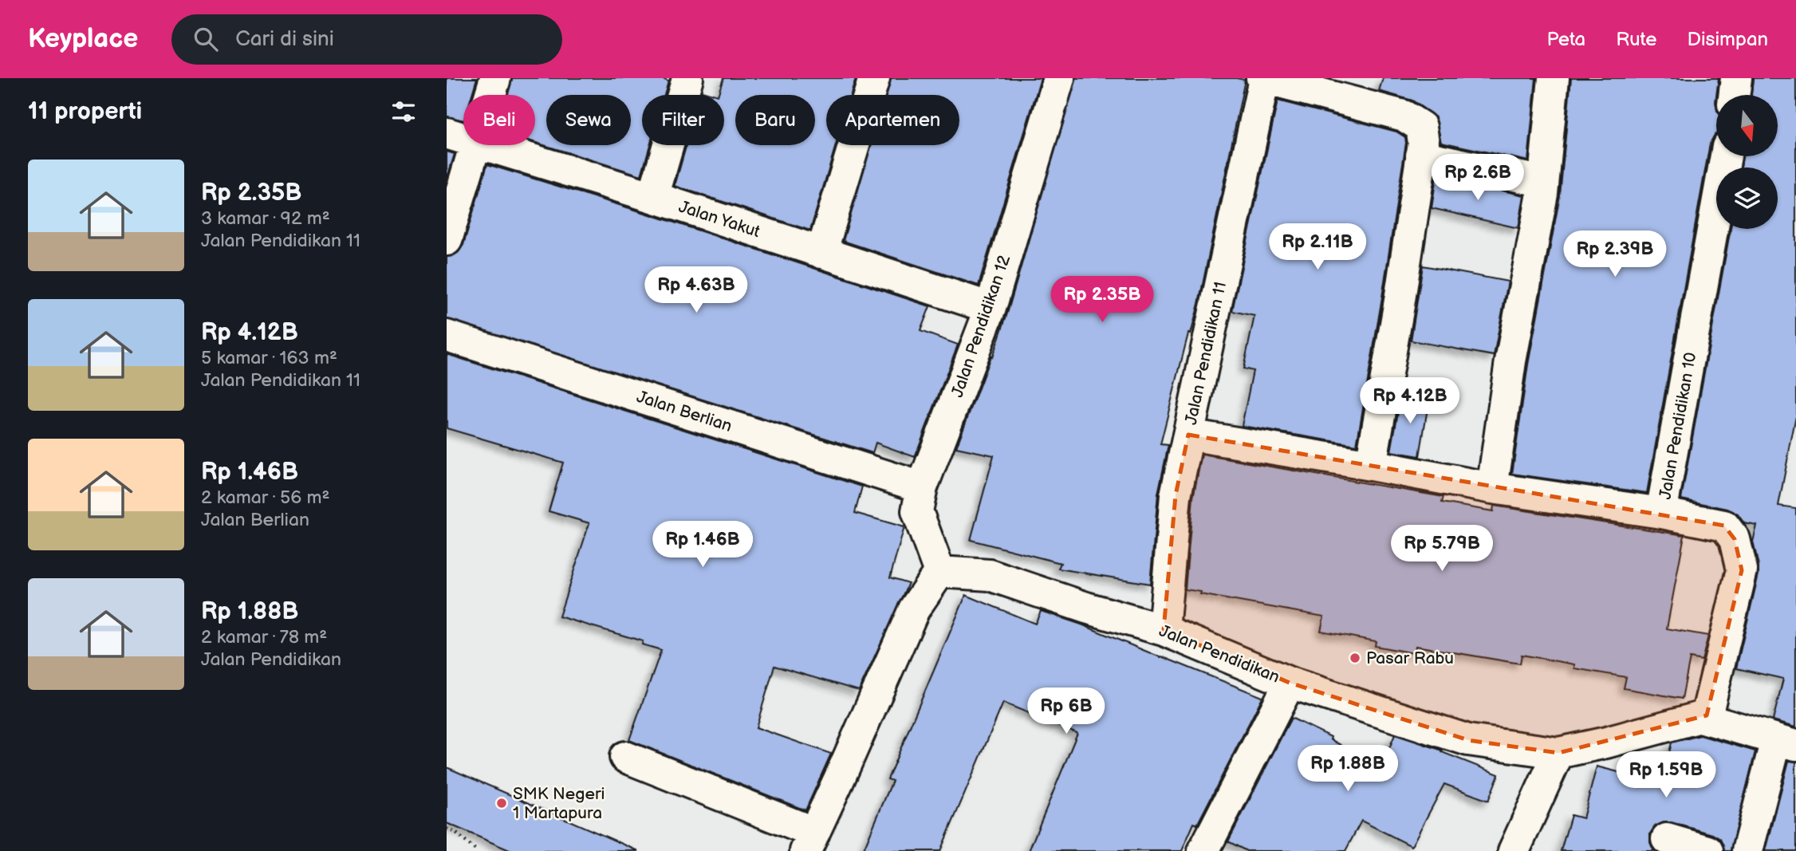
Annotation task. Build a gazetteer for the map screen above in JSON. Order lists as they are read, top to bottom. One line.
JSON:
{"streets":{"street":["Jalan Yakut","Jalan Pendidikan 12","Jalan Pendidikan 11","Jalan Berlian","Jalan Pendidikan 10","Jalan Pendidikan"]},"crossings":[["Jalan Yakut","Jalan Pendidikan 12"],["Jalan Pendidikan 12","Jalan Berlian"],["Jalan Pendidikan 12","Jalan Pendidikan"],["Jalan Pendidikan 11","Jalan Pendidikan"],["Jalan Pendidikan 10","Jalan Pendidikan"]],"places":["Pasar Rabu","SMK Negeri 1 Martapura"],"north":"bottom","page":{"header":"Keyplace","search":"Cari di sini","nav":["Peta","Rute","Disimpan"],"heading":"11 properti","chip":["Beli","Sewa","Filter","Baru","Apartemen"],"list":[{"name":"Rp 2.35B","note":"3 kamar · 92 m² · Jalan Pendidikan 11"},{"name":"Rp 4.12B","note":"5 kamar · 163 m² · Jalan Pendidikan 11"},{"name":"Rp 1.46B","note":"2 kamar · 56 m² · Jalan Berlian"},{"name":"Rp 1.88B","note":"2 kamar · 78 m² · Jalan Pendidikan"}],"price":["Rp 2.6B","Rp 2.11B","Rp 2.39B","Rp 4.63B","Rp 2.35B","Rp 4.12B","Rp 1.46B","Rp 5.79B","Rp 6B","Rp 1.88B","Rp 1.59B"]}}
